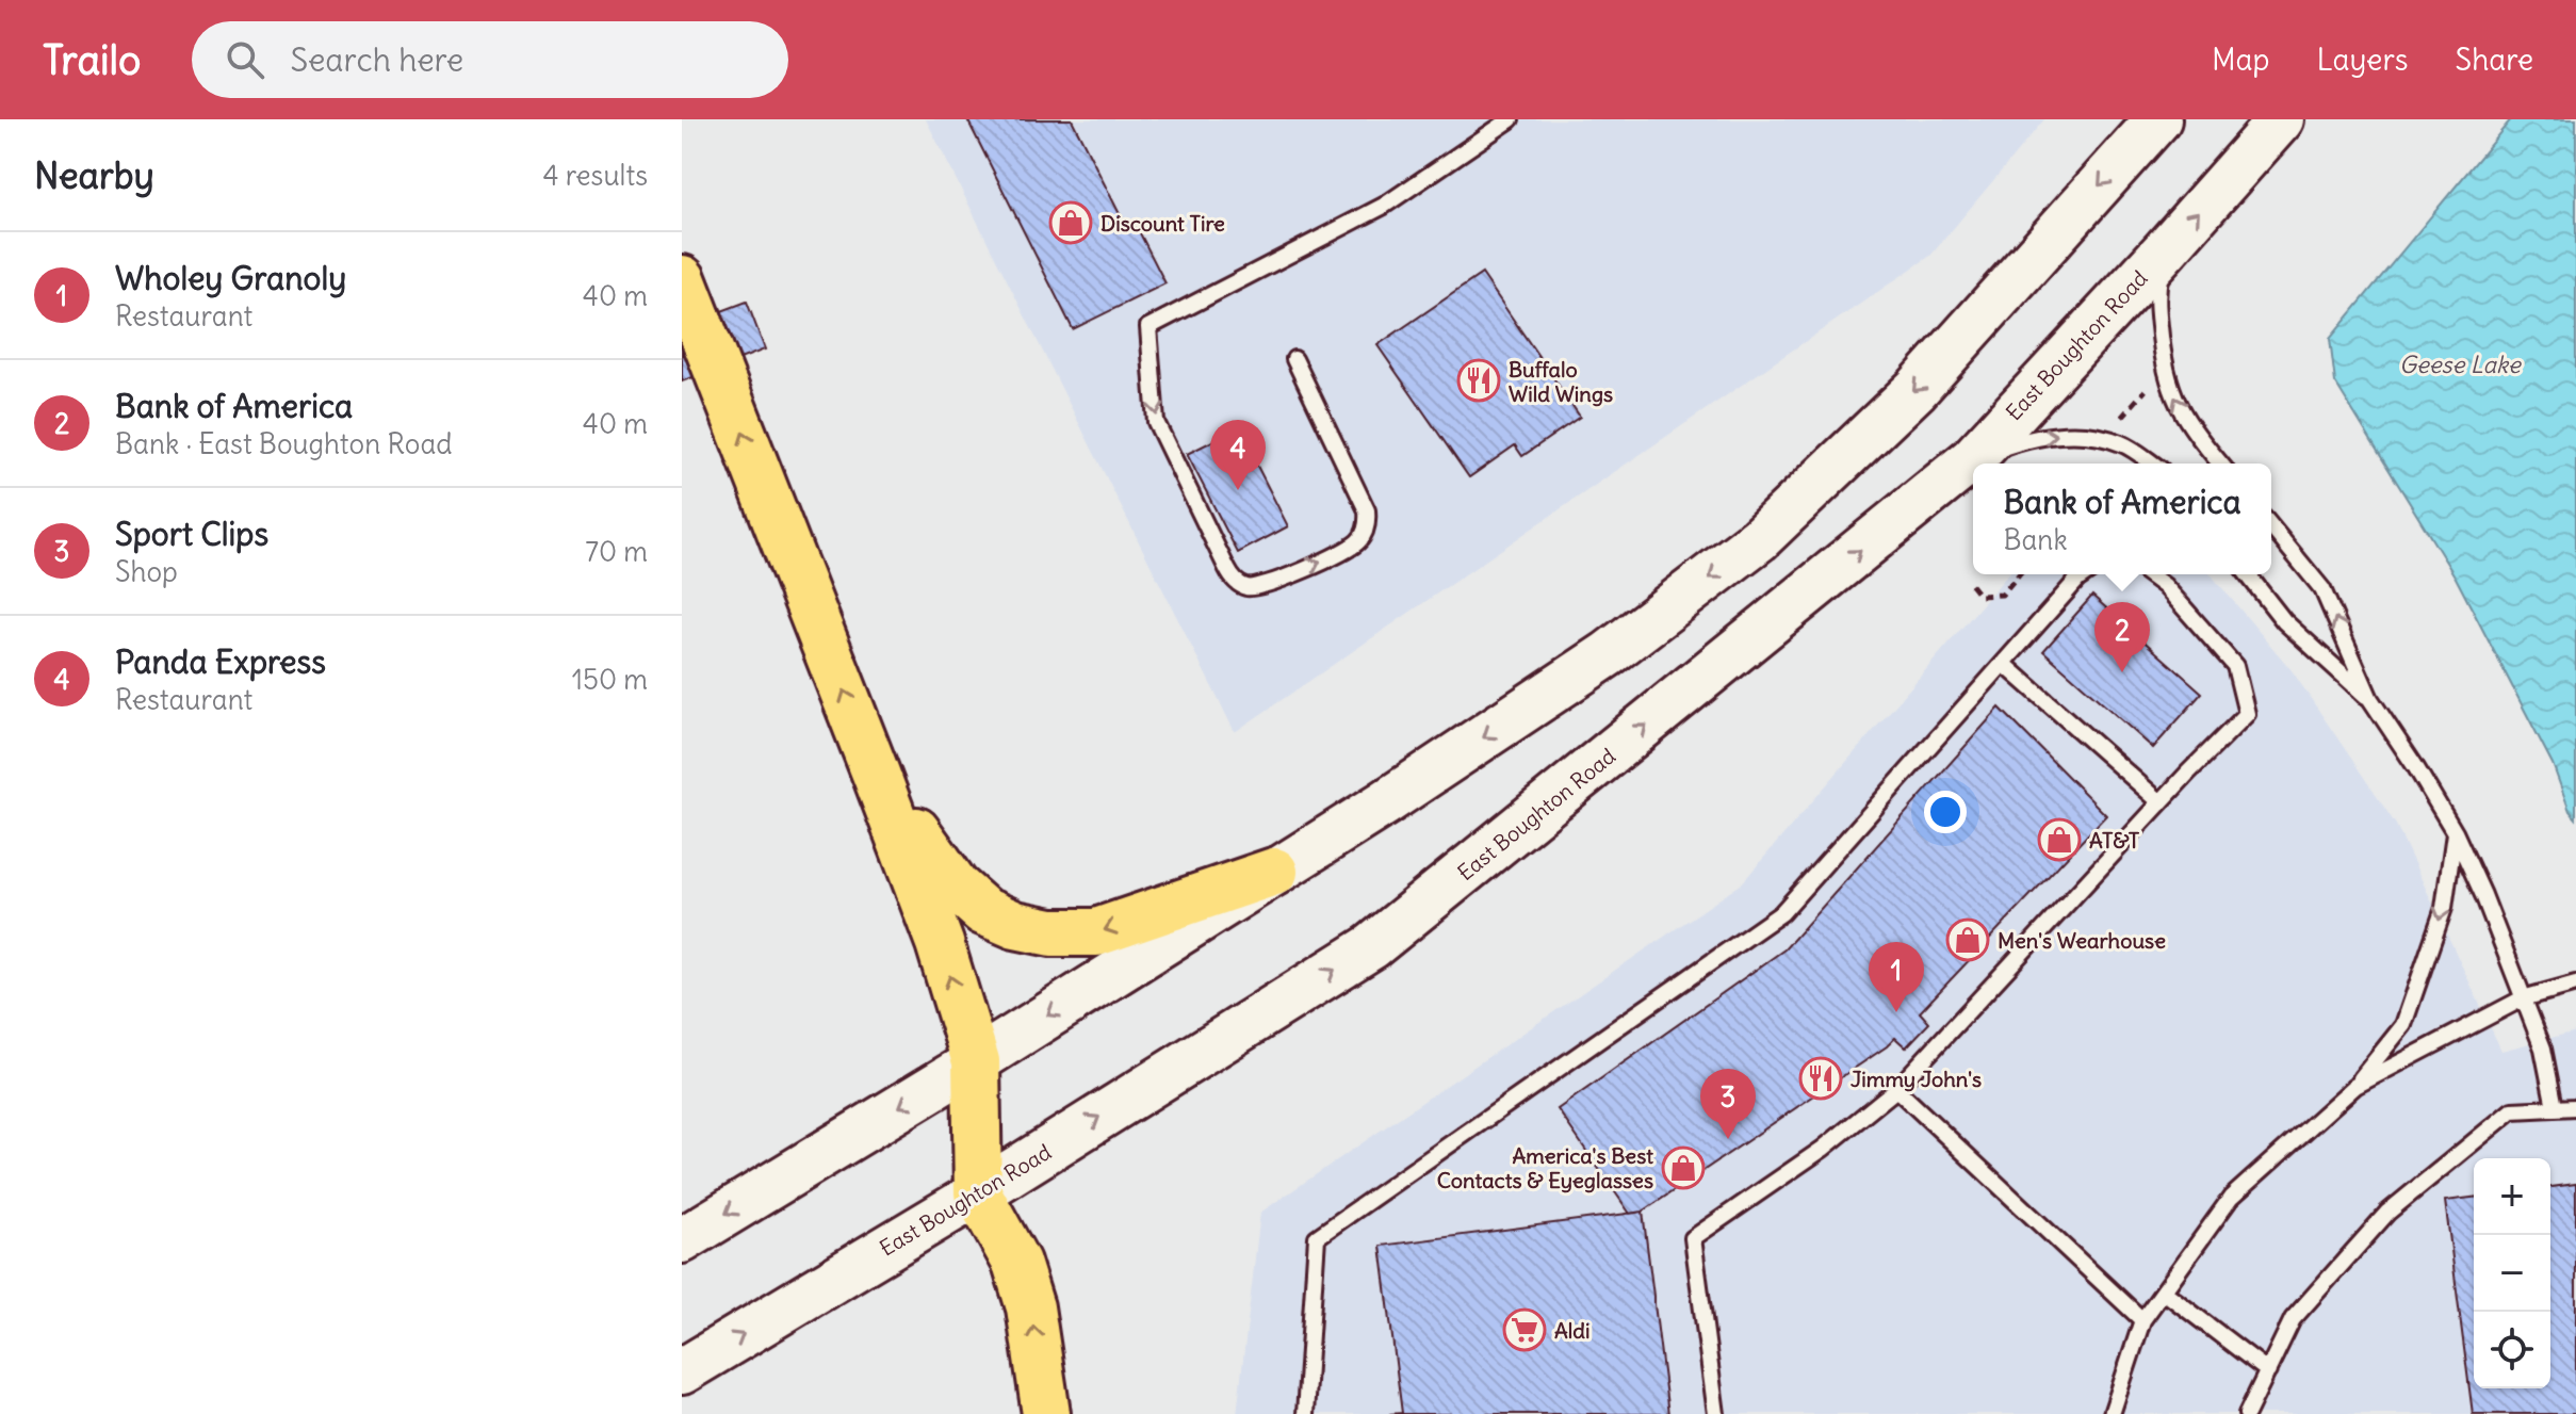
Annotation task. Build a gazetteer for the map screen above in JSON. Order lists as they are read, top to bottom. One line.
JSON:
{"streets":{"main road":["East Boughton Road"]},"water":["Geese Lake"],"places":{"shop":["Discount Tire","AT&T","Men's Wearhouse","America's Best Contacts & Eyeglasses"],"restaurant":["Buffalo Wild Wings","Jimmy John's"],"supermarket":["Aldi"]},"page":{"header":"Trailo","search":"Search here","nav":["Map","Layers","Share"],"heading":["Nearby","4 results"],"list":[{"mark":"1","name":"Wholey Granoly","note":"Restaurant","value":"40 m"},{"mark":"2","name":"Bank of America","note":"Bank · East Boughton Road","value":"40 m"},{"mark":"3","name":"Sport Clips","note":"Shop","value":"70 m"},{"mark":"4","name":"Panda Express","note":"Restaurant","value":"150 m"}],"pins":["4","2","1","3"],"popup":["Bank of America","Bank"],"map_buttons":["+","−"]}}
